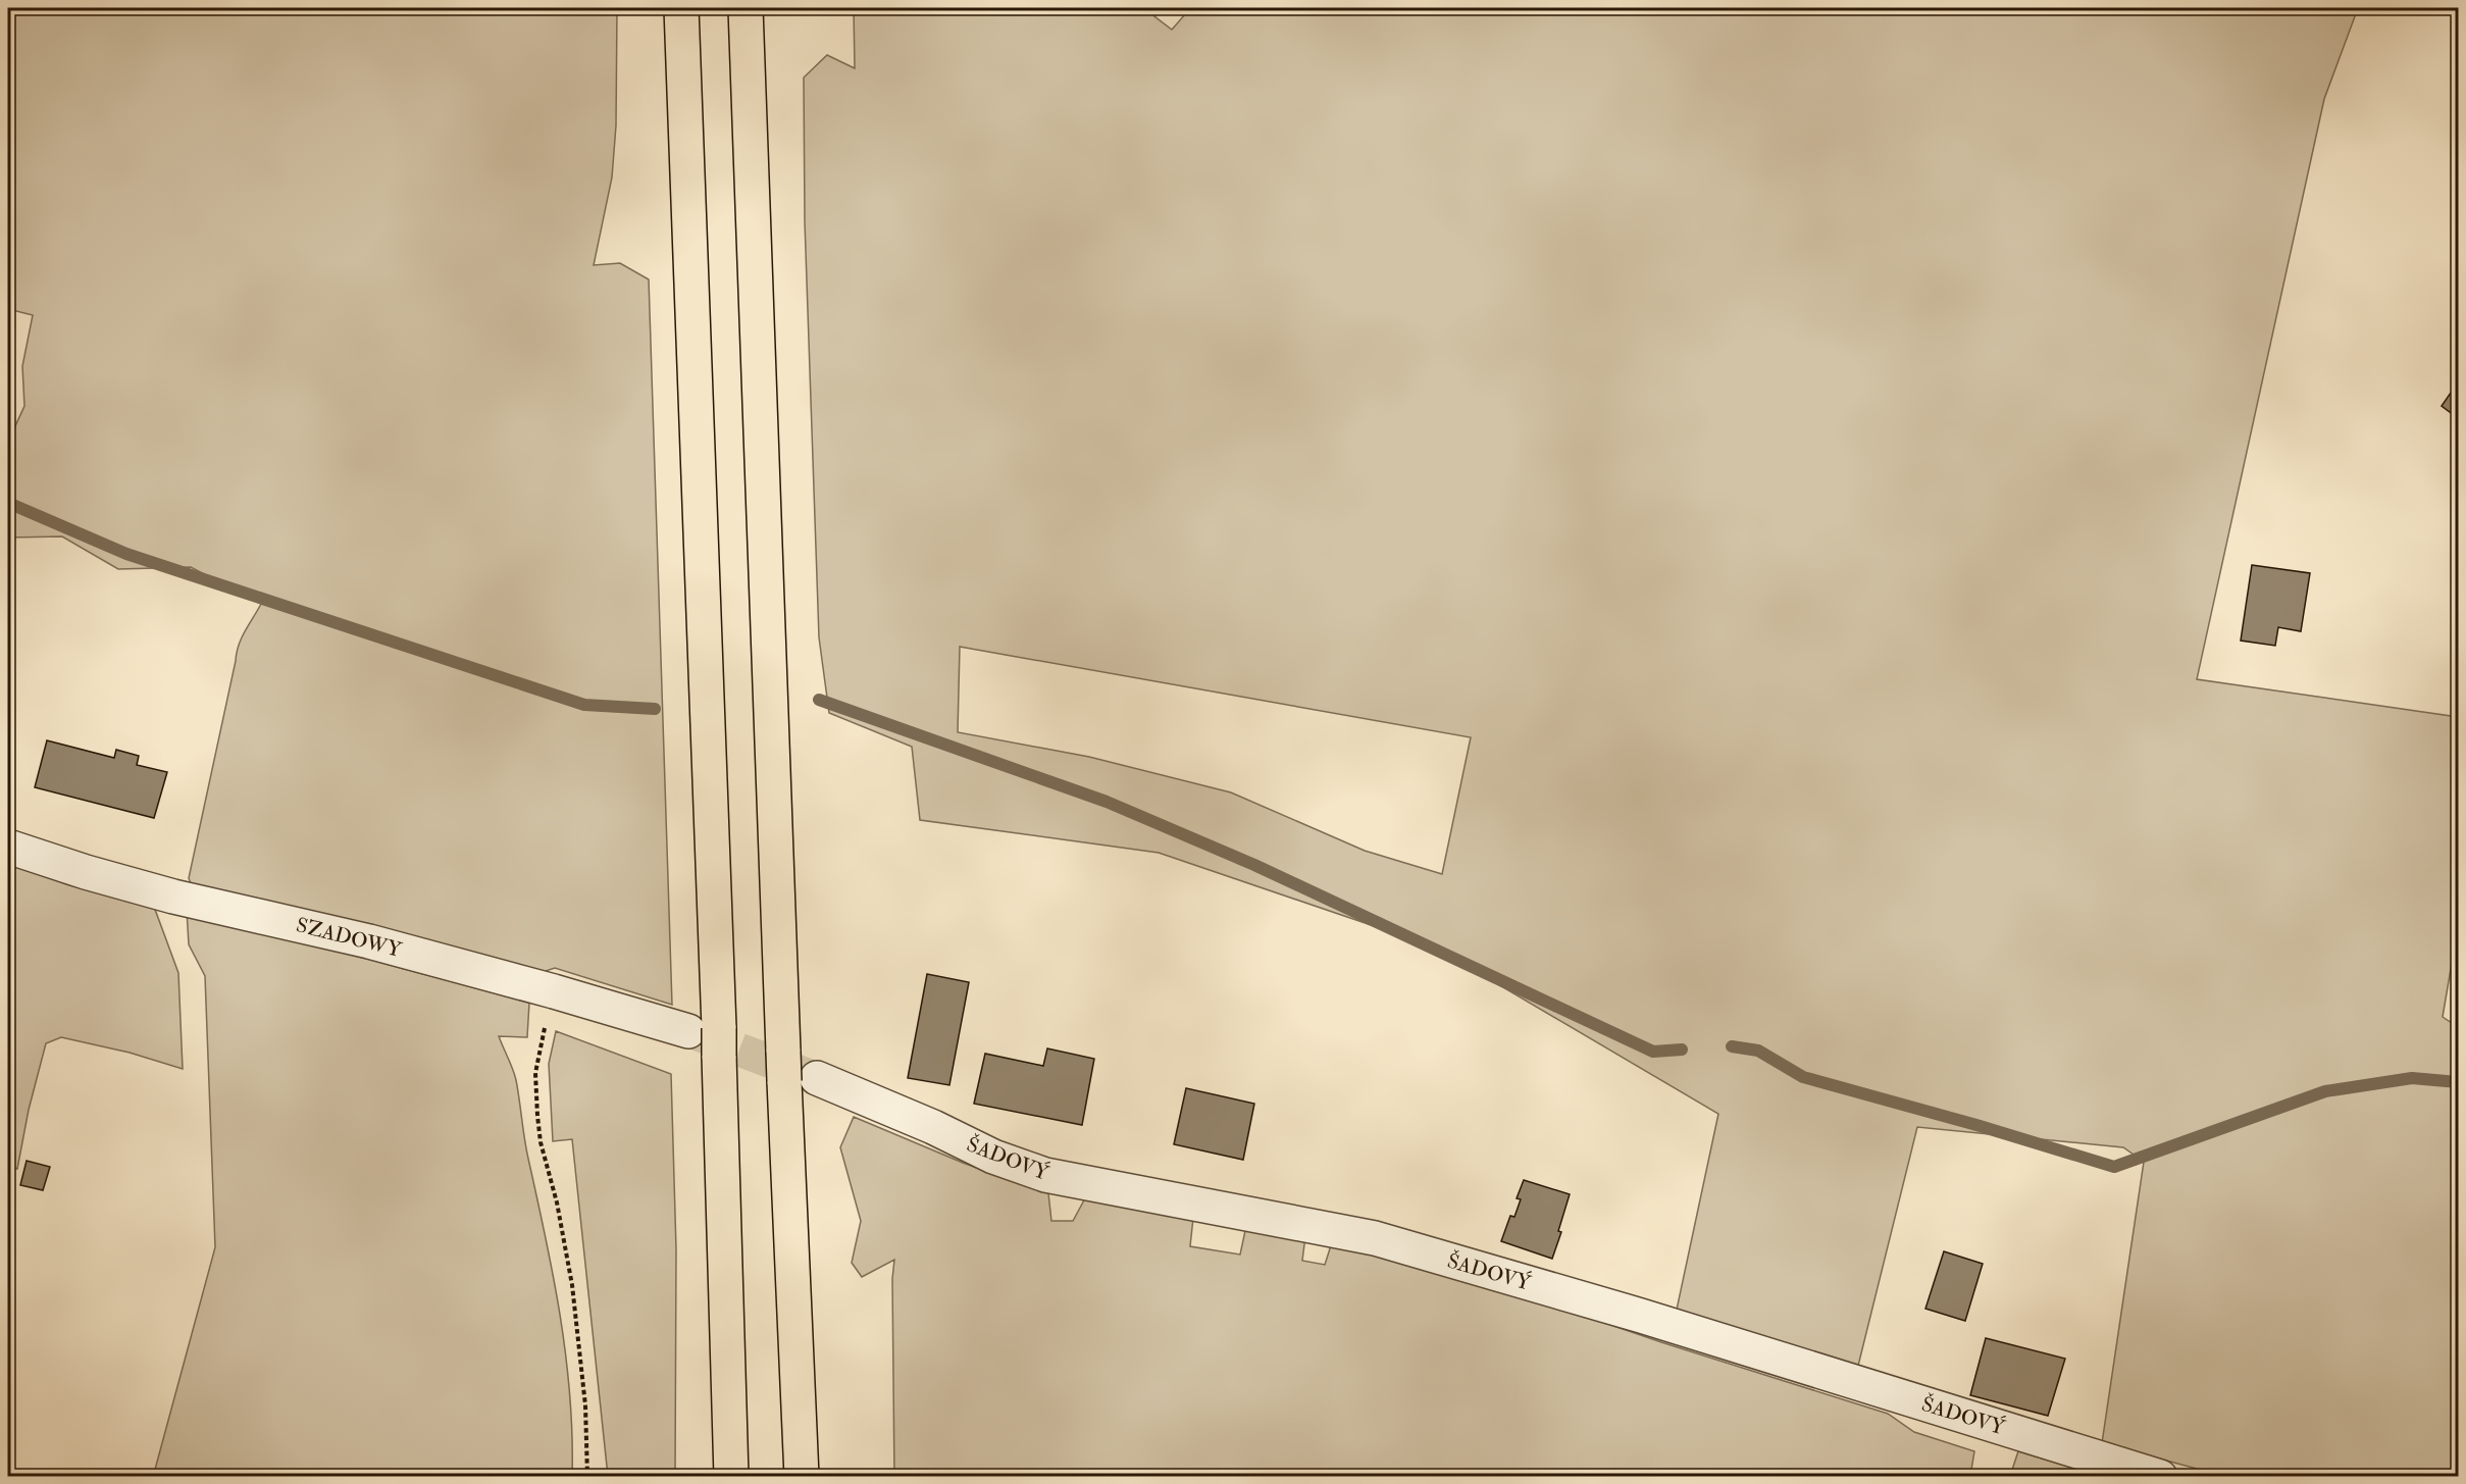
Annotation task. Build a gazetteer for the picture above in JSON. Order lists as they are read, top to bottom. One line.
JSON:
{"streets":{"street":["SZADOWY","ŠADOVÝ"]}}
